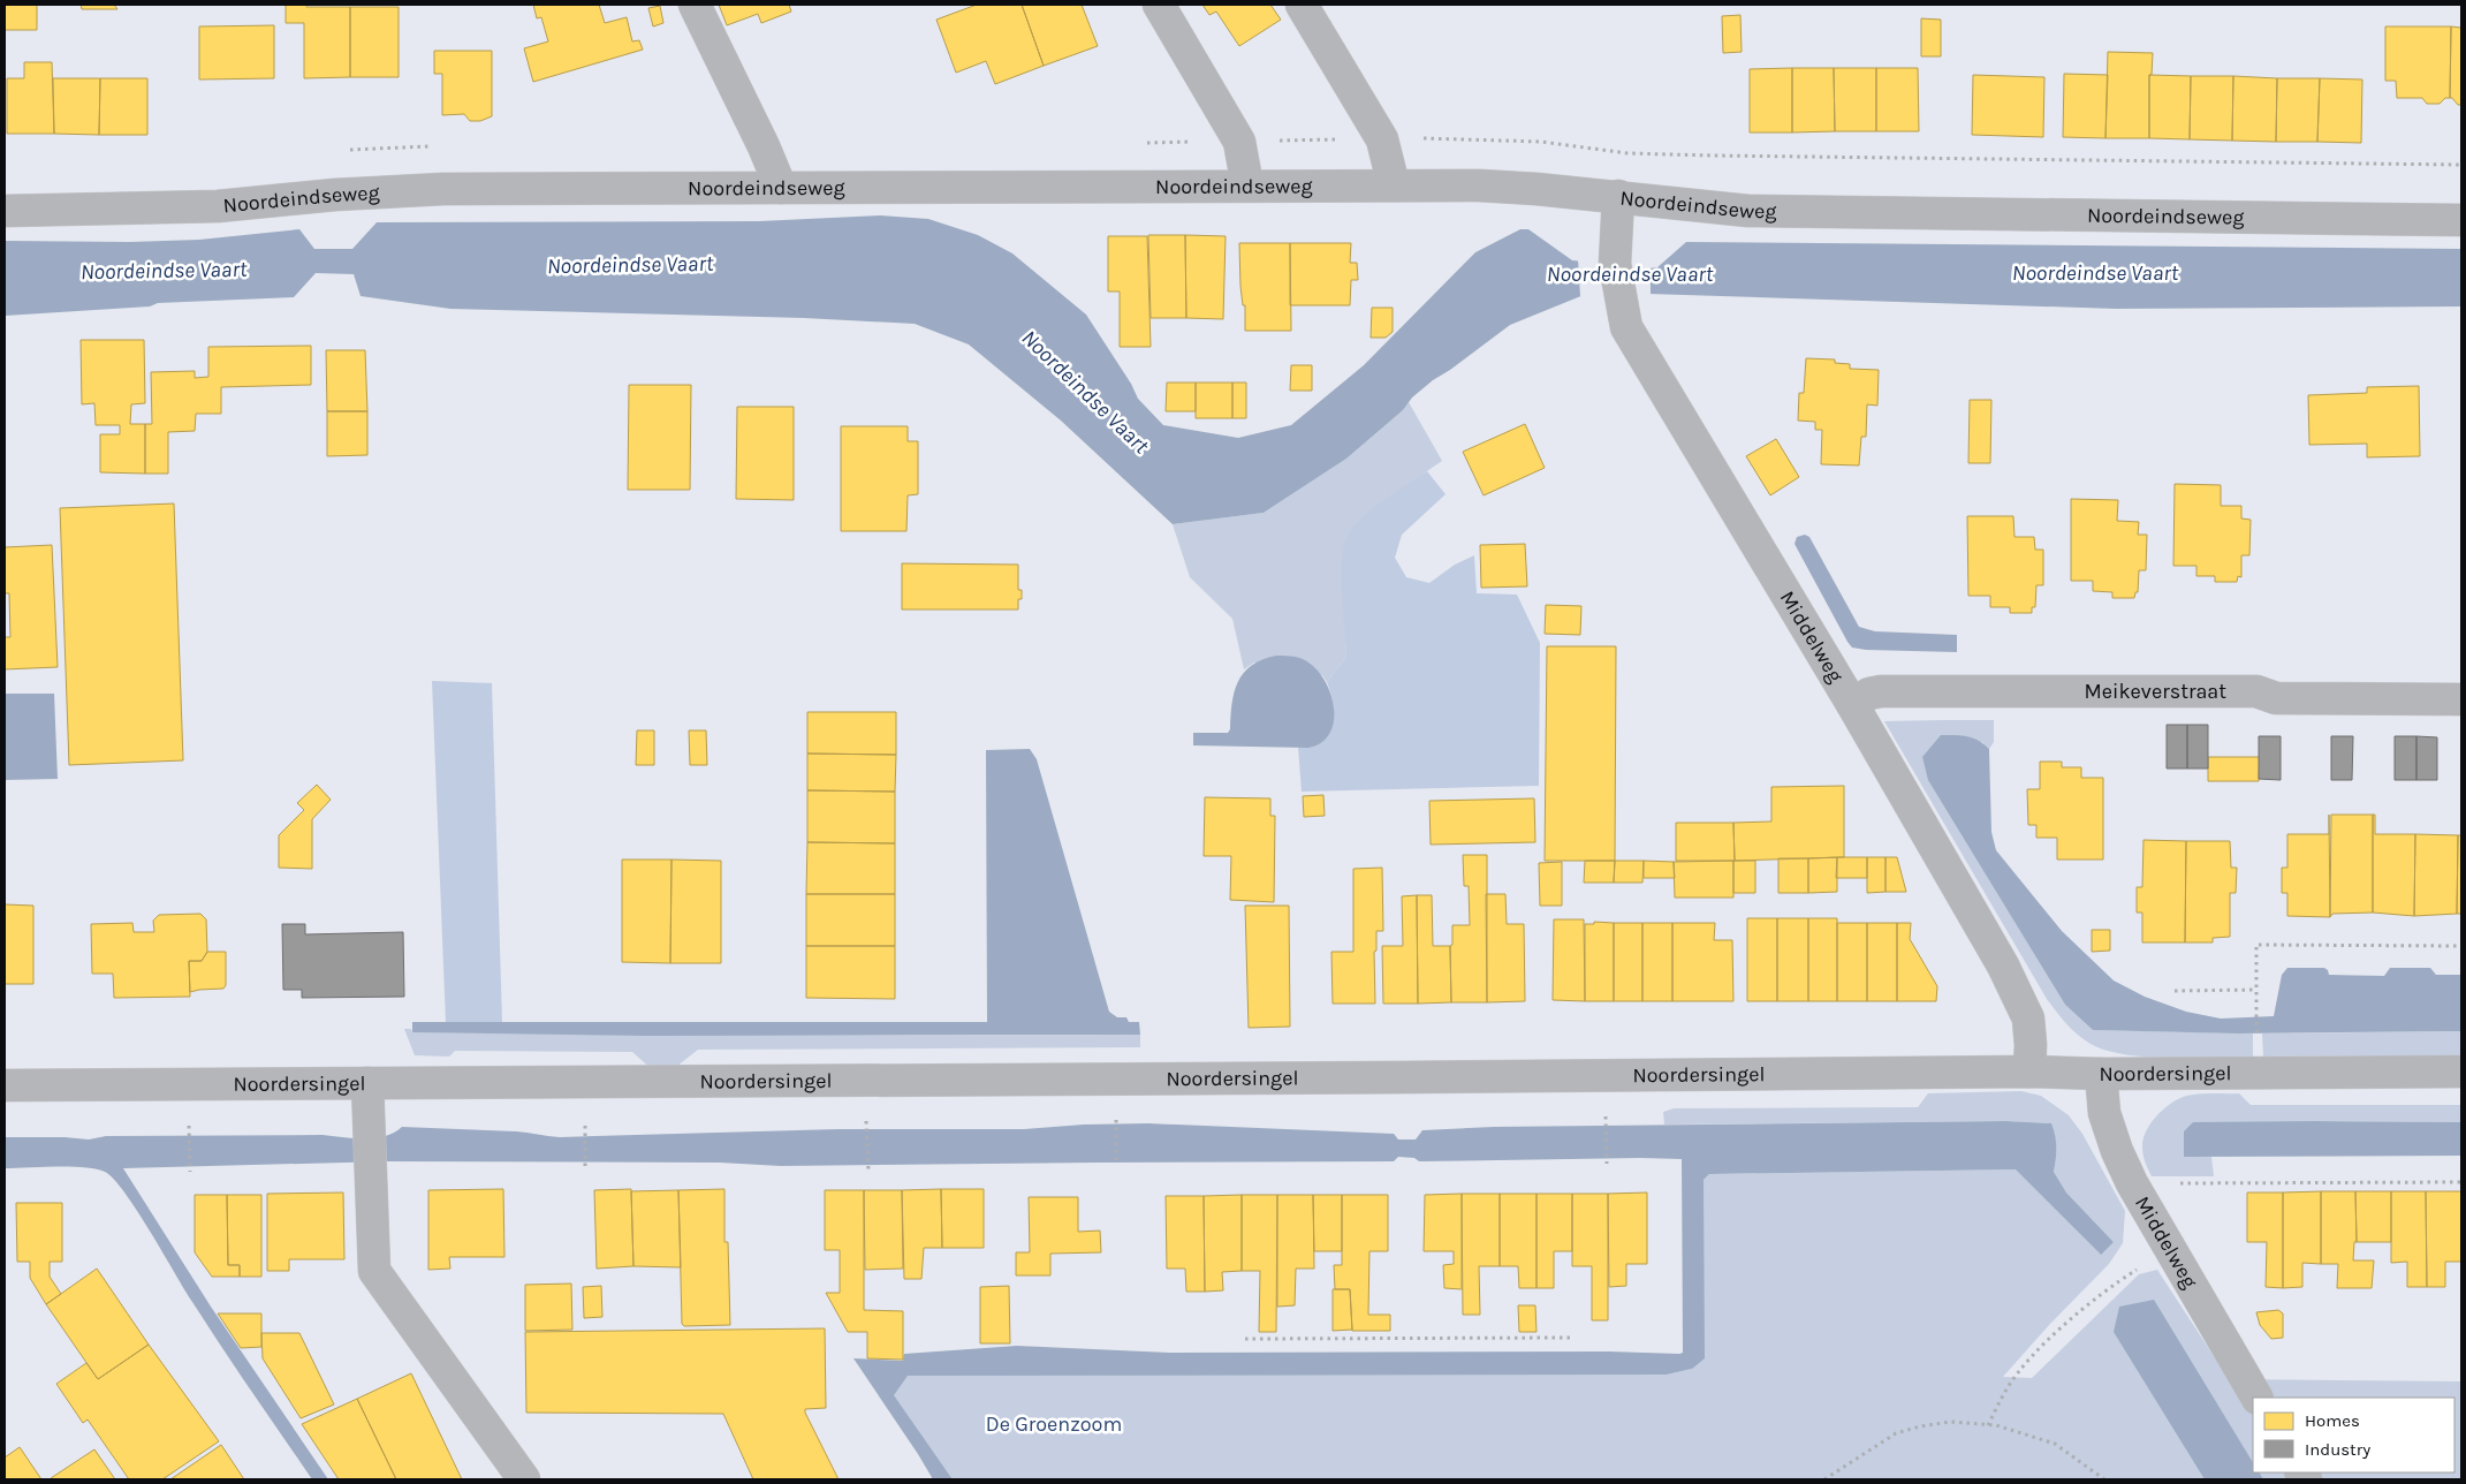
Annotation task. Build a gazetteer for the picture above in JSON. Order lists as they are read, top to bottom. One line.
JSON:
{"streets":{"street":["Noordeindseweg","Middelweg","Meikeverstraat","Noordersingel"]},"crossings":[["Noordeindseweg","Middelweg"],["Middelweg","Meikeverstraat"],["Middelweg","Noordersingel"]],"water":["Noordeindse Vaart"],"parks":["De Groenzoom"],"legend":["Homes","Industry"]}
